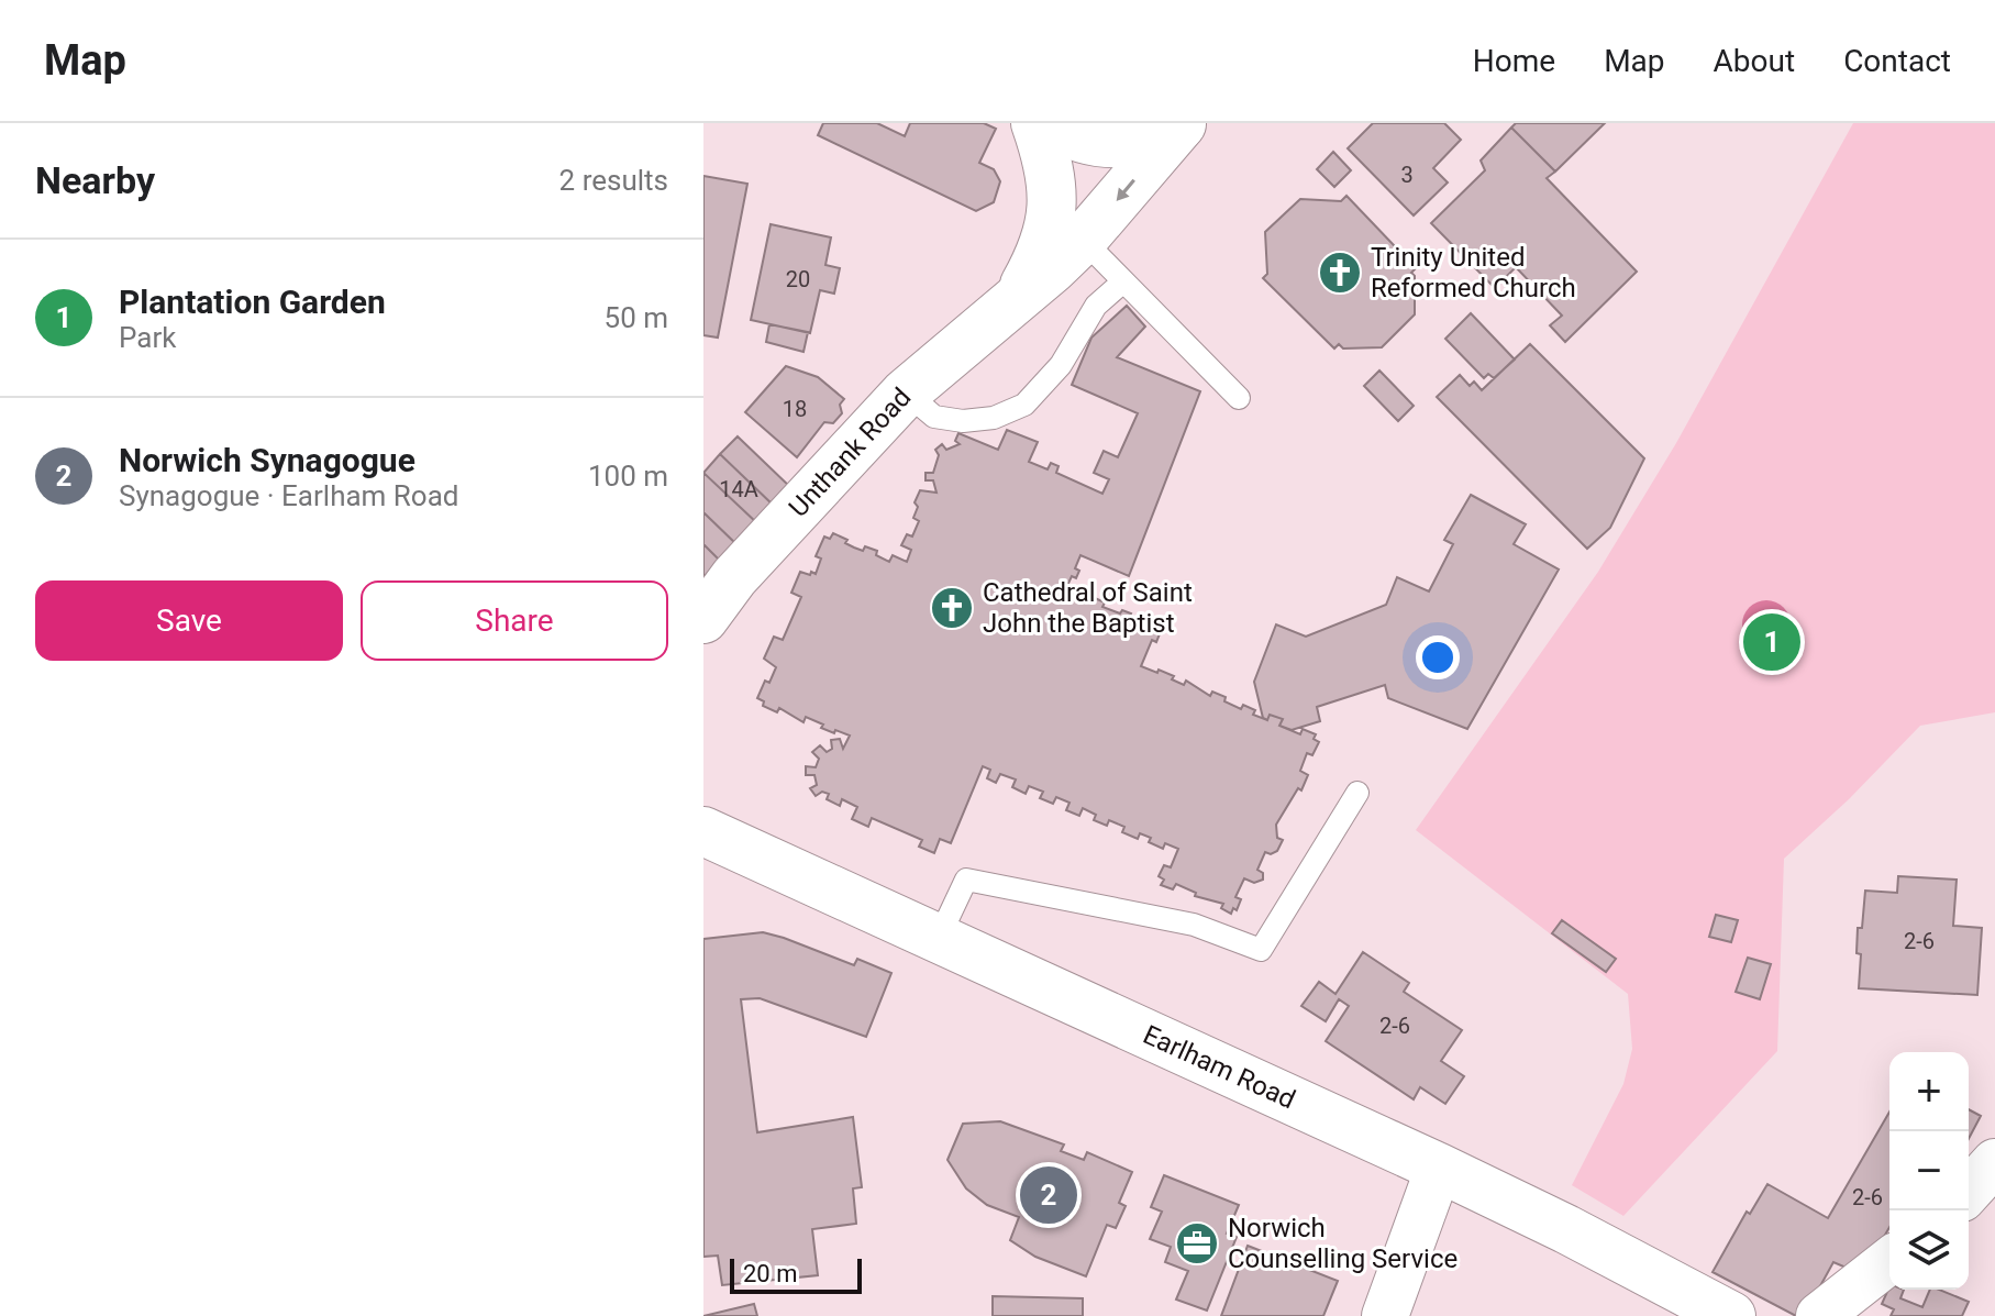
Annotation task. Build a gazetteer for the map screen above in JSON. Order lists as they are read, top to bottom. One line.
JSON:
{"streets":{"main road":["Unthank Road","Earlham Road"]},"places":{"church":["Trinity United Reformed Church","Cathedral of Saint John the Baptist"],"office":["Norwich Counselling Service"]},"house_numbers":["3","20","18","14A","2-6","2-6","2-6"],"scale_bar":"20 m","page":{"header":"Map","nav":["Home","Map","About","Contact"],"heading":["Nearby","2 results"],"list":[{"mark":"1","name":"Plantation Garden","note":"Park","value":"50 m"},{"mark":"2","name":"Norwich Synagogue","note":"Synagogue · Earlham Road","value":"100 m"}],"buttons":["Save","Share"],"pins":["1","2"],"map_buttons":["+","−"],"scale":"20 m"}}
